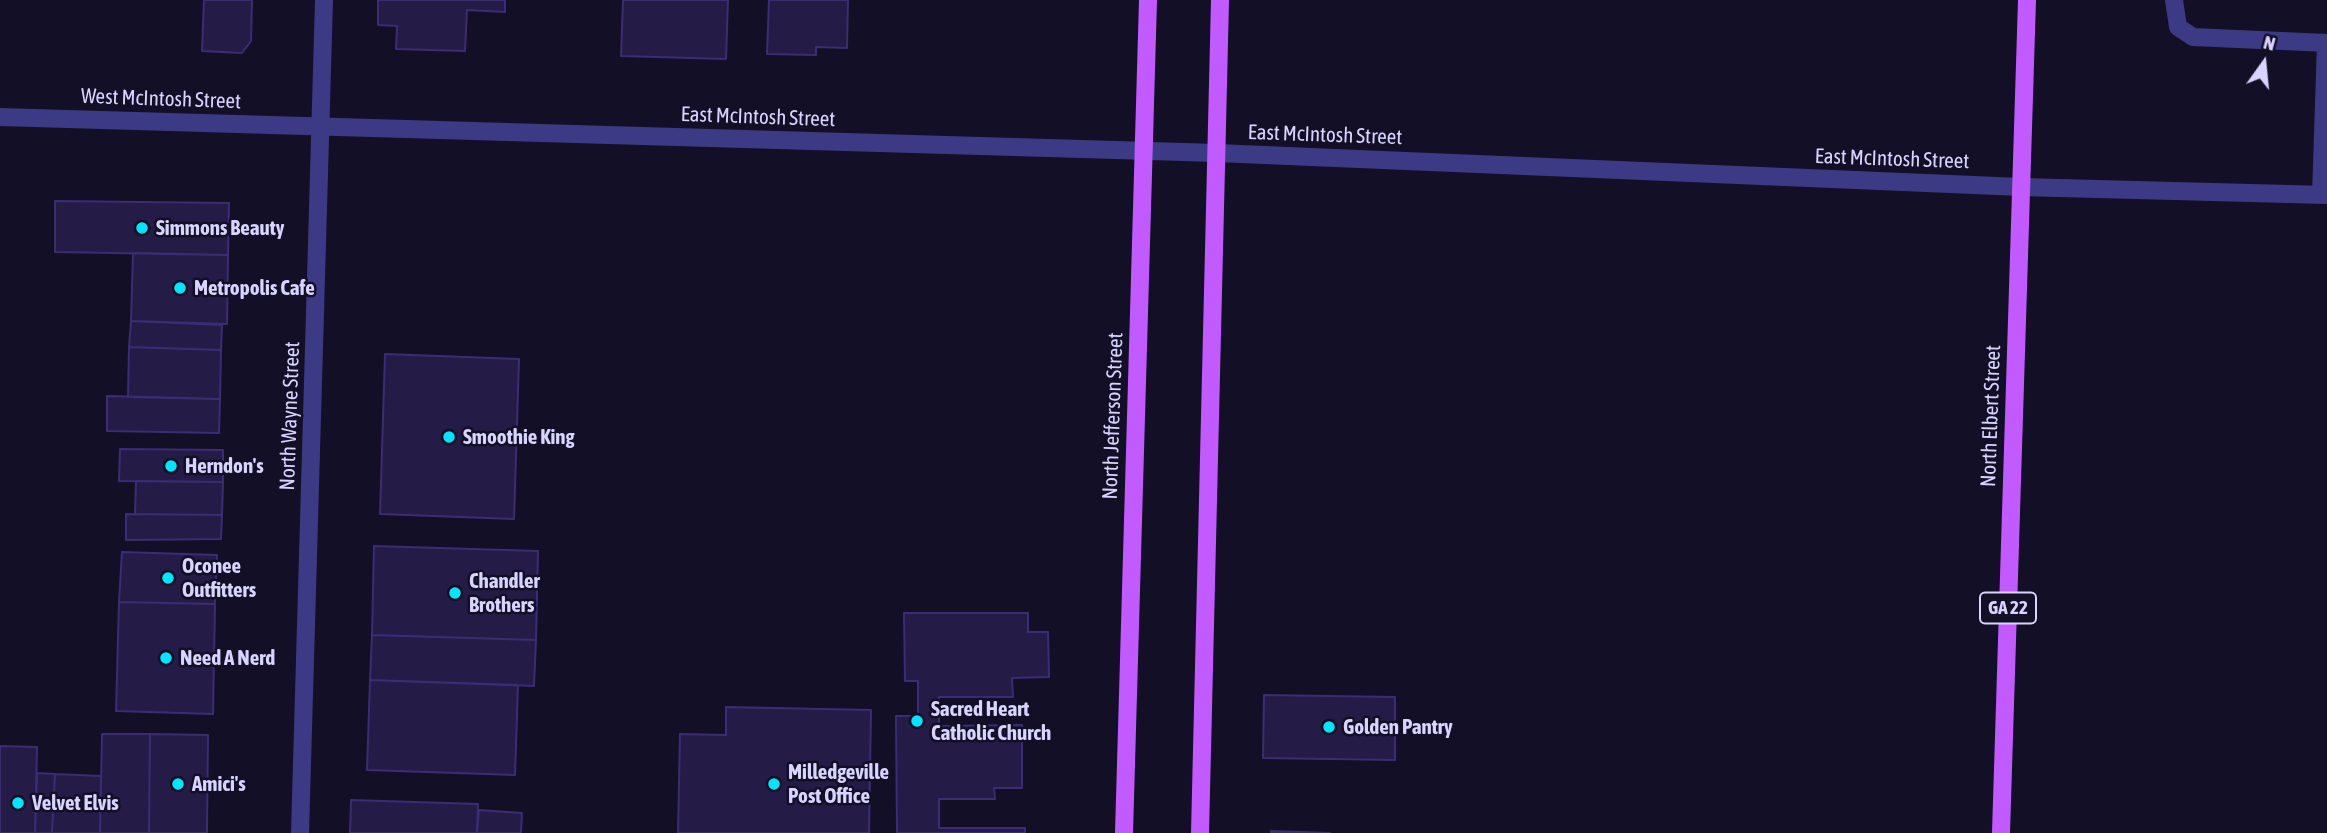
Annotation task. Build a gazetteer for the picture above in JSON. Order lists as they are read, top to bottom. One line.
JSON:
{"streets":{"main road":["North Jefferson Street","North Elbert Street","GA 22"],"street":["West McIntosh Street","East McIntosh Street","North Wayne Street"]},"crossings":[["West McIntosh Street","East McIntosh Street"],["West McIntosh Street","North Wayne Street"],["East McIntosh Street","North Wayne Street"],["East McIntosh Street","North Jefferson Street"],["East McIntosh Street","North Elbert Street"]],"places":["Simmons Beauty","Metropolis Cafe","Smoothie King","Herndon's","Oconee Outfitters","Chandler Brothers","Need A Nerd","Sacred Heart Catholic Church","Golden Pantry","Amici's","Milledgeville Post Office","Velvet Elvis"],"north":"top"}
